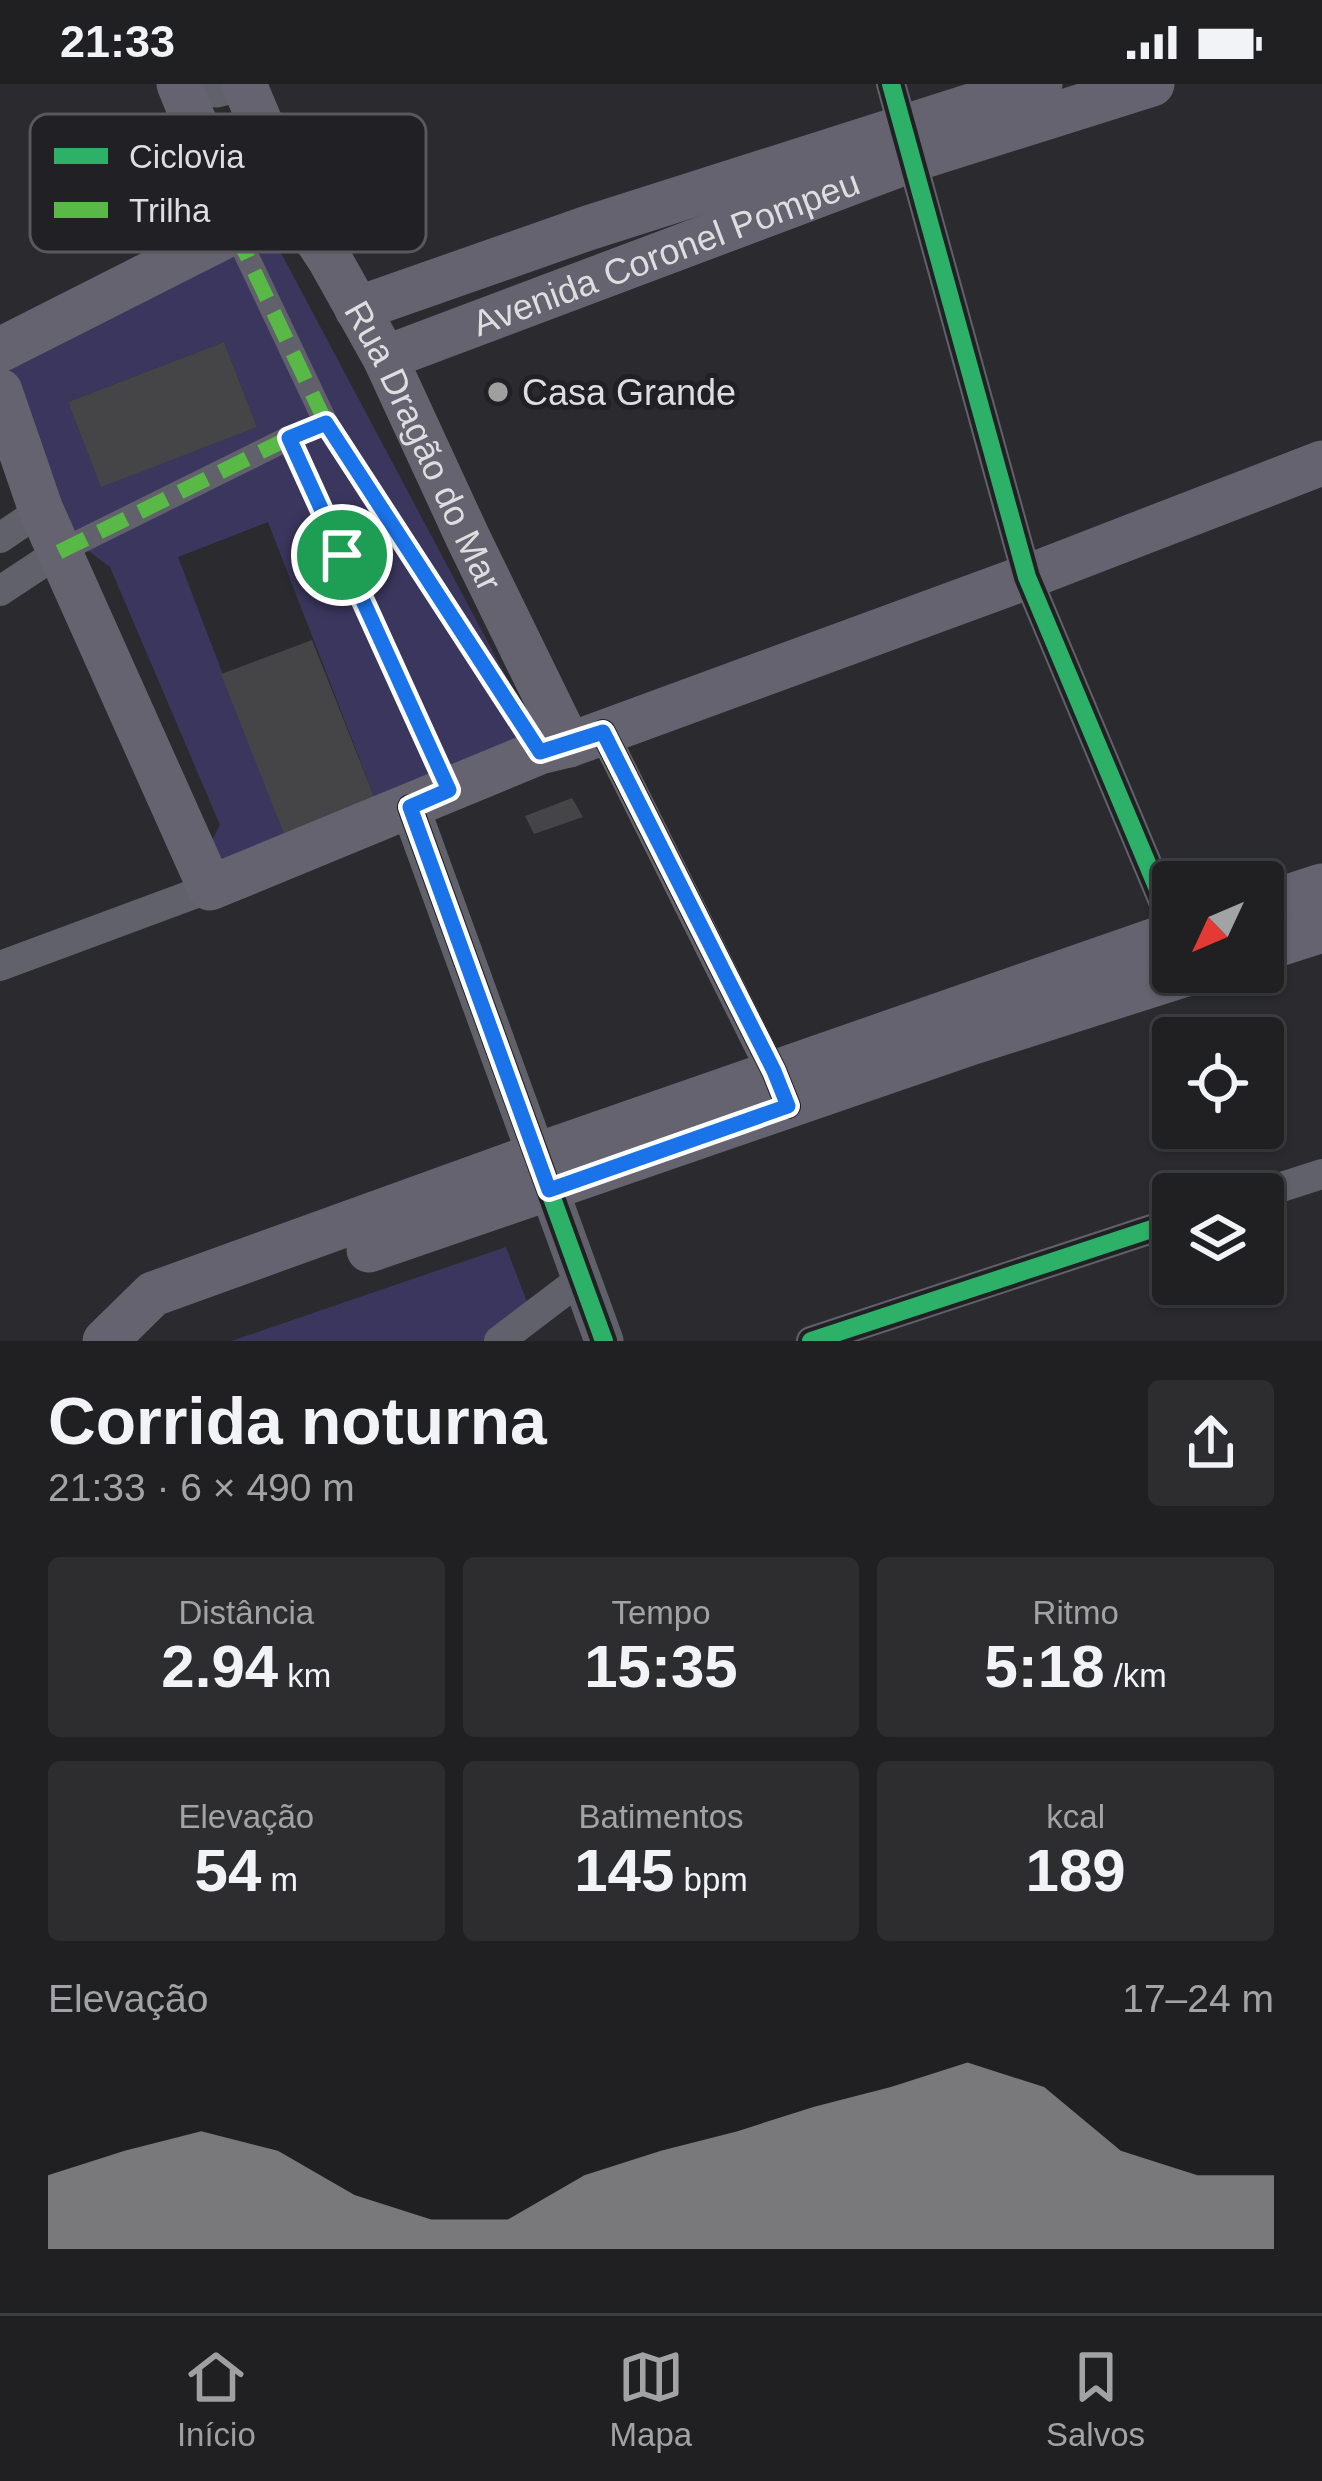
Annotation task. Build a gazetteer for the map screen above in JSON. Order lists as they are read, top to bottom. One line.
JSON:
{"streets":{"main road":["Avenida Coronel Pompeu","Rua Dragão do Mar"]},"crossings":[["Avenida Coronel Pompeu","Rua Dragão do Mar"]],"places":["Casa Grande"],"legend":["Ciclovia","Trilha"],"north":"bottom left","page":{"status":"21:33","heading":["Corrida noturna","21:33 · 6 × 490 m"],"stats":[["Distância","2.94 km"],["Tempo","15:35"],["Ritmo","5:18 /km"],["Elevação","54 m"],["Batimentos","145 bpm"],["kcal","189"]],"chart":["Elevação","17–24 m"],"tabs":["Início","Mapa","Salvos"]}}
